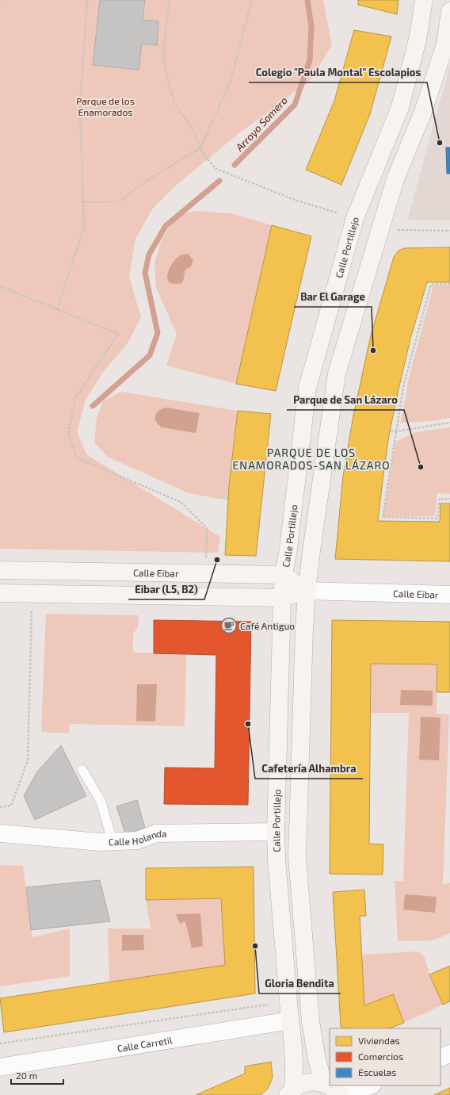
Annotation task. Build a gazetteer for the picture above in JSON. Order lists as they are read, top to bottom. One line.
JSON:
{"streets":{"main road":["Calle Portillejo","Calle Eibar"],"street":["Calle Holanda","Calle Carretil"]},"crossings":[["Calle Portillejo","Calle Eibar"],["Calle Portillejo","Calle Holanda"],["Calle Portillejo","Calle Carretil"]],"districts":["PARQUE DE LOS ENAMORADOS-SAN LÁZARO"],"water":["Arroyo Somero"],"parks":["Parque de los Enamorados"],"places":{"other":["Colegio \"Paula Montal\" Escolapios","Bar El Garage","Parque de San Lázaro","Eibar (L5, B2)","Cafetería Alhambra","Gloria Bendita"],"cafe":["Café Antiguo"]},"legend":["Viviendas","Comercios","Escuelas"],"scale_bar":"20 m"}
